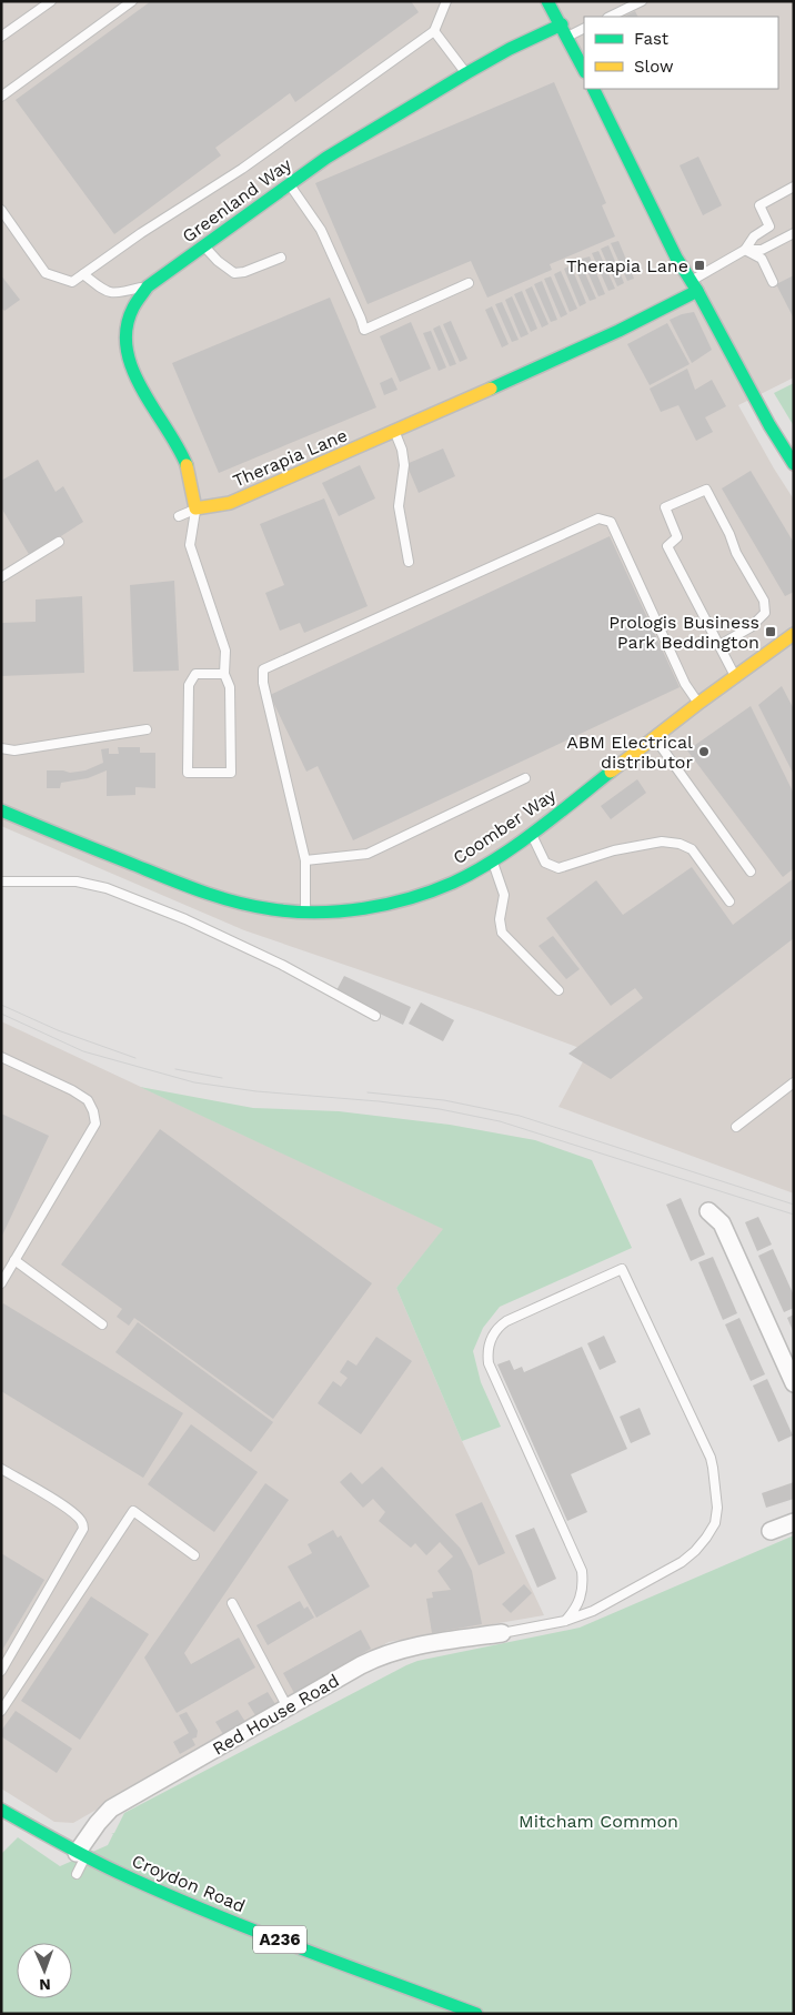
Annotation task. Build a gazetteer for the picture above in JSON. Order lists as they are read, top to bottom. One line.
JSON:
{"streets":{"street":["Greenland Way","Therapia Lane","Coomber Way","Red House Road","Croydon Road","A236"]},"crossings":[["Greenland Way","Therapia Lane"],["Red House Road","Croydon Road"],["Red House Road","A236"],["Croydon Road","A236"]],"parks":["Mitcham Common"],"places":{"transit":["Therapia Lane","Prologis Business Park Beddington"],"other":["ABM Electrical distributor"]},"legend":["Fast","Slow"],"north":"bottom"}
